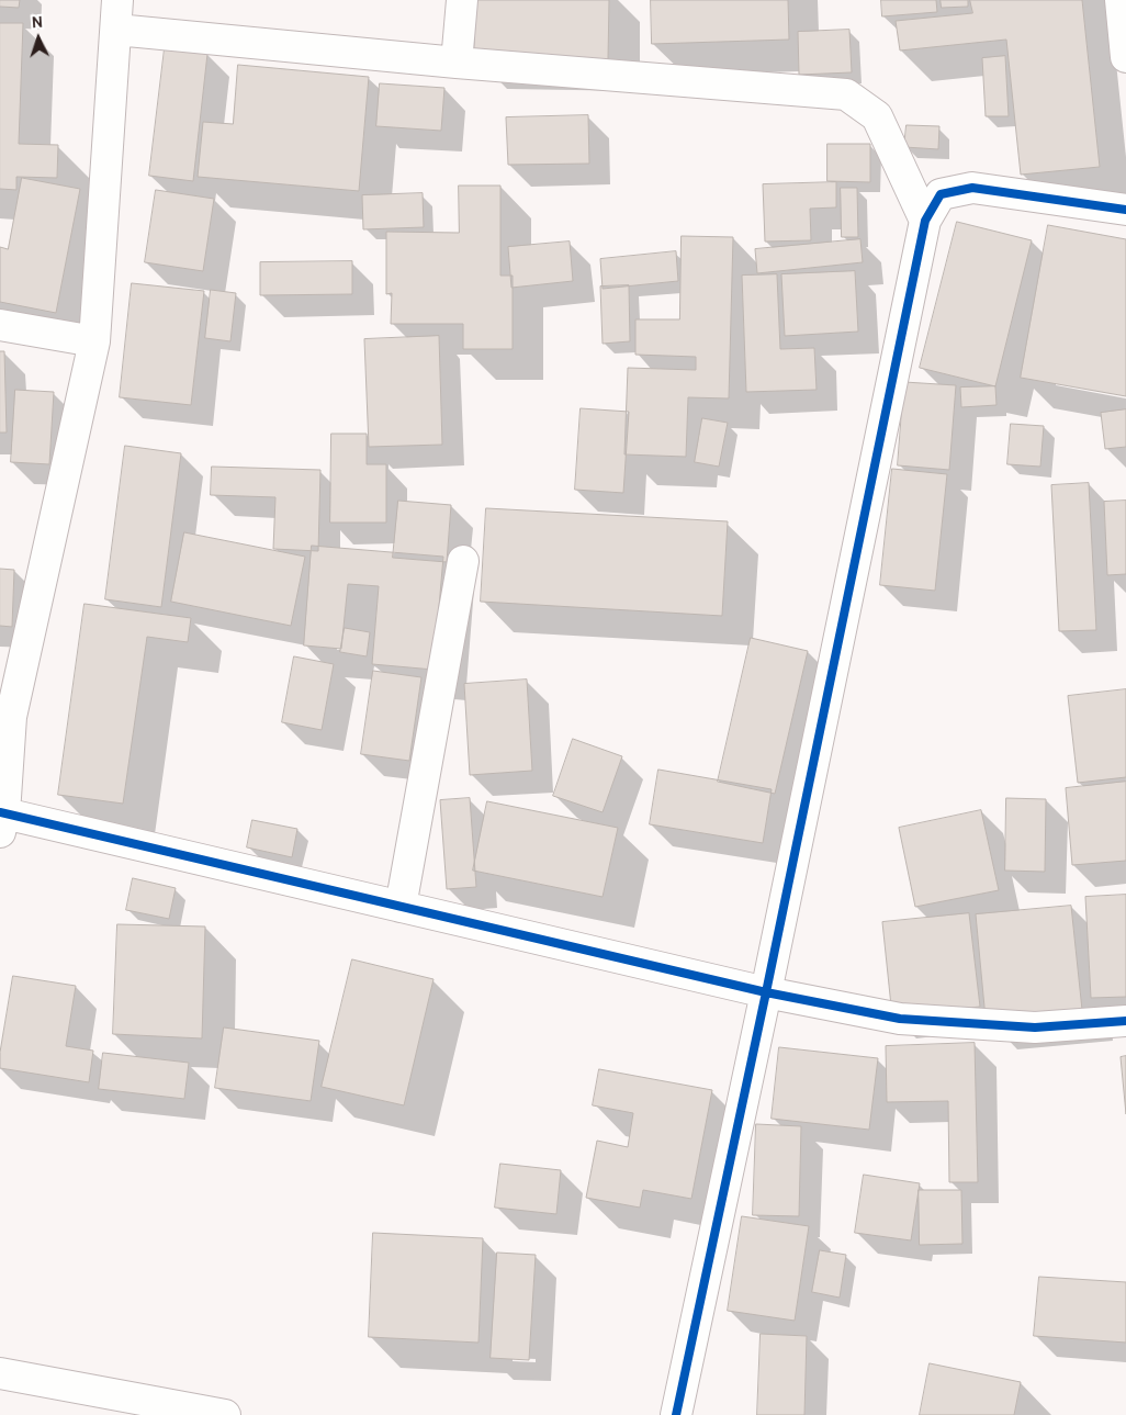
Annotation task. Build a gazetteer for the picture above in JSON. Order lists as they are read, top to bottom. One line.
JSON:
{"north":"top"}
